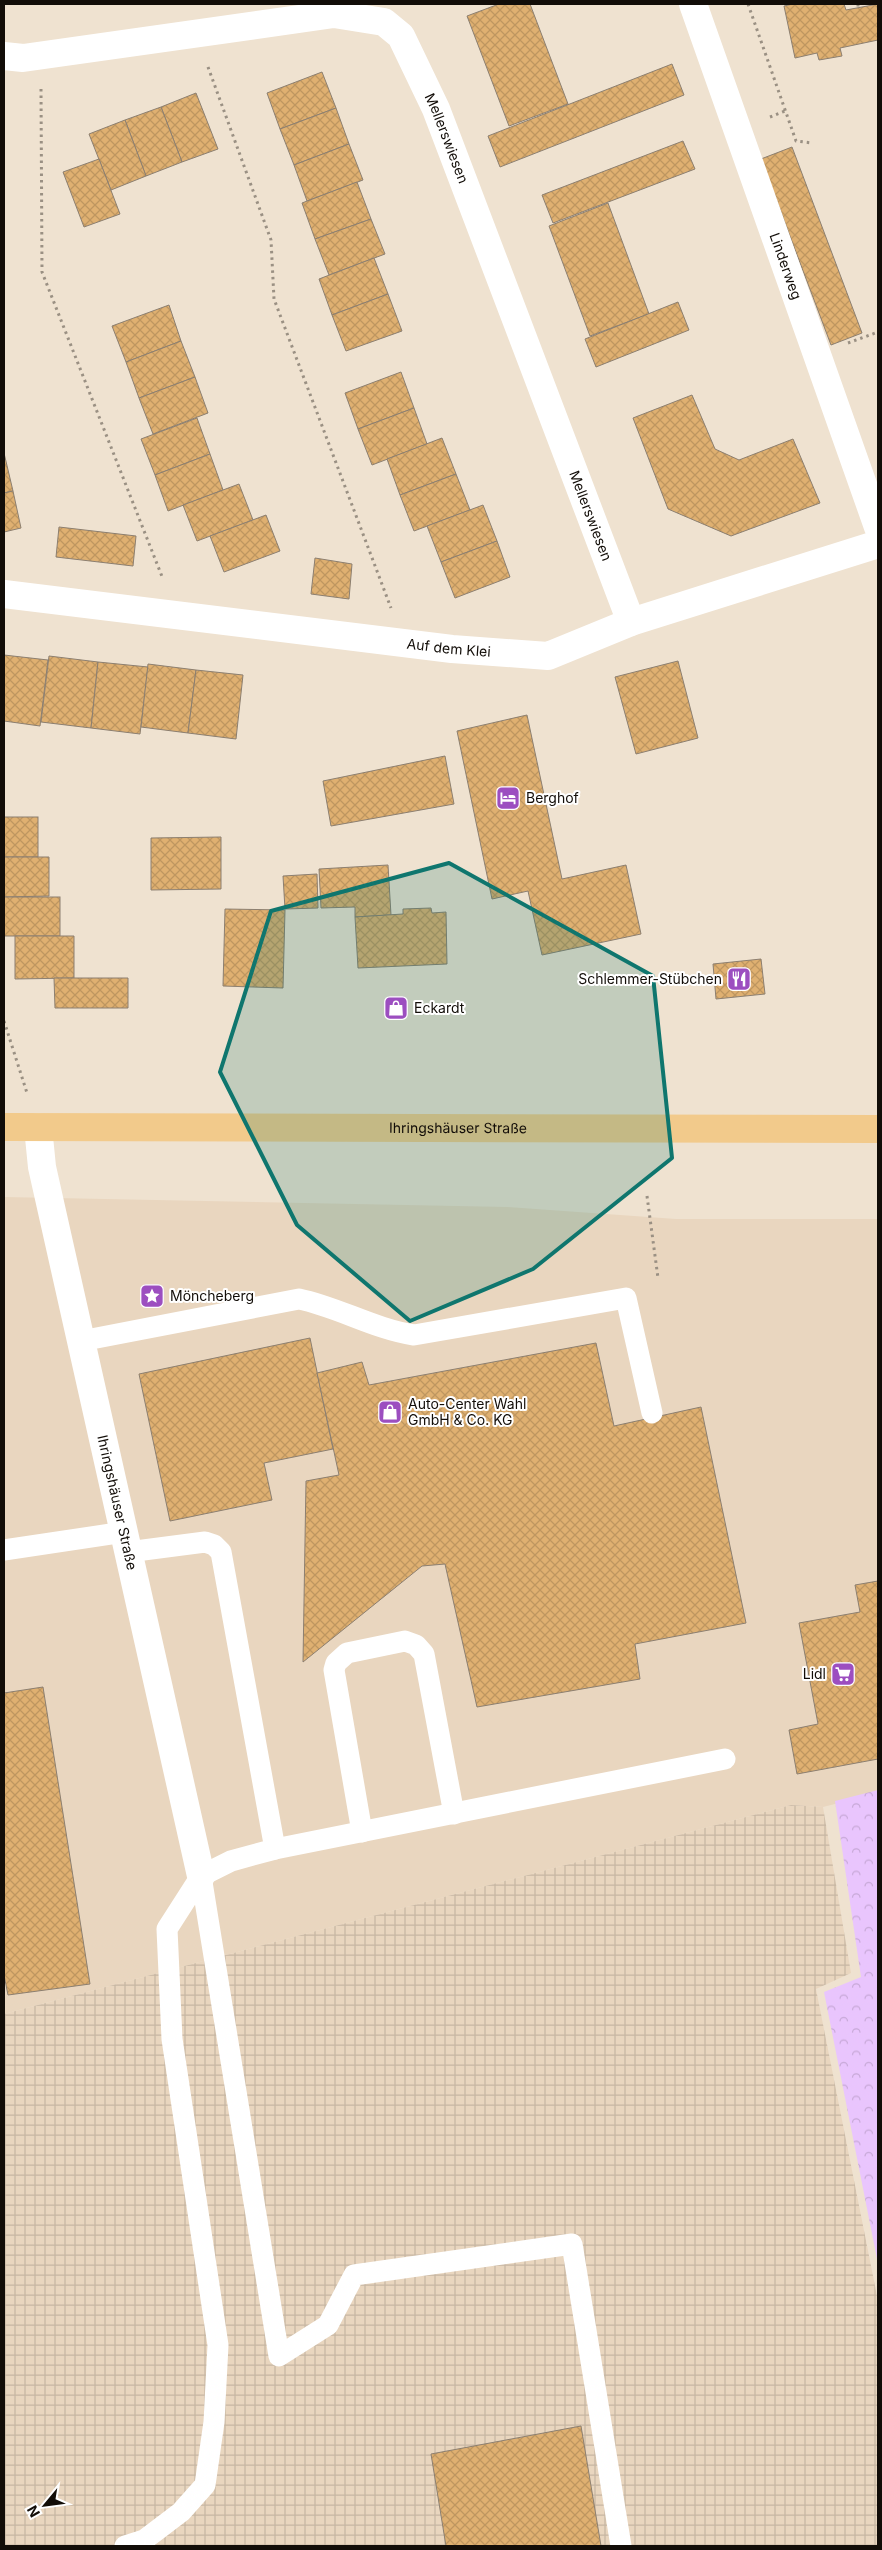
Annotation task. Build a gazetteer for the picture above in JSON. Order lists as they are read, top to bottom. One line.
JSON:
{"streets":{"main road":["Ihringshäuser Straße"],"street":["Mellerswiesen","Linderweg","Auf dem Klei"]},"crossings":[["Mellerswiesen","Auf dem Klei"]],"places":{"hotel":["Berghof"],"restaurant":["Schlemmer-Stübchen"],"shop":["Eckardt","Auto-Center Wahl GmbH & Co. KG"],"place":["Möncheberg"],"supermarket":["Lidl"]},"north":"bottom left"}
